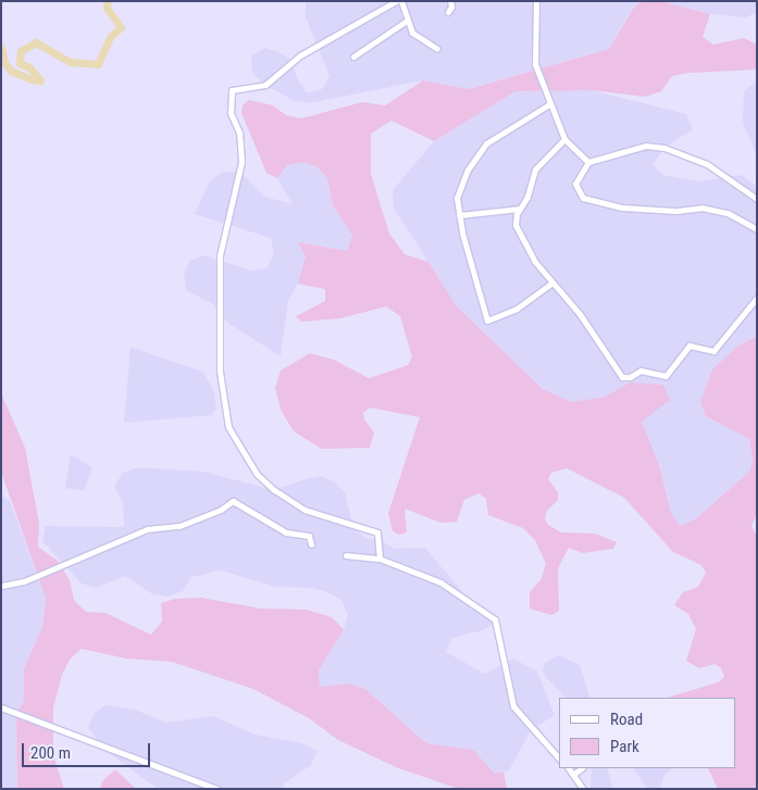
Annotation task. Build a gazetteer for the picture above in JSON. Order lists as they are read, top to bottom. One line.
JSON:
{"legend":["Road","Park"],"scale_bar":"200 m"}
